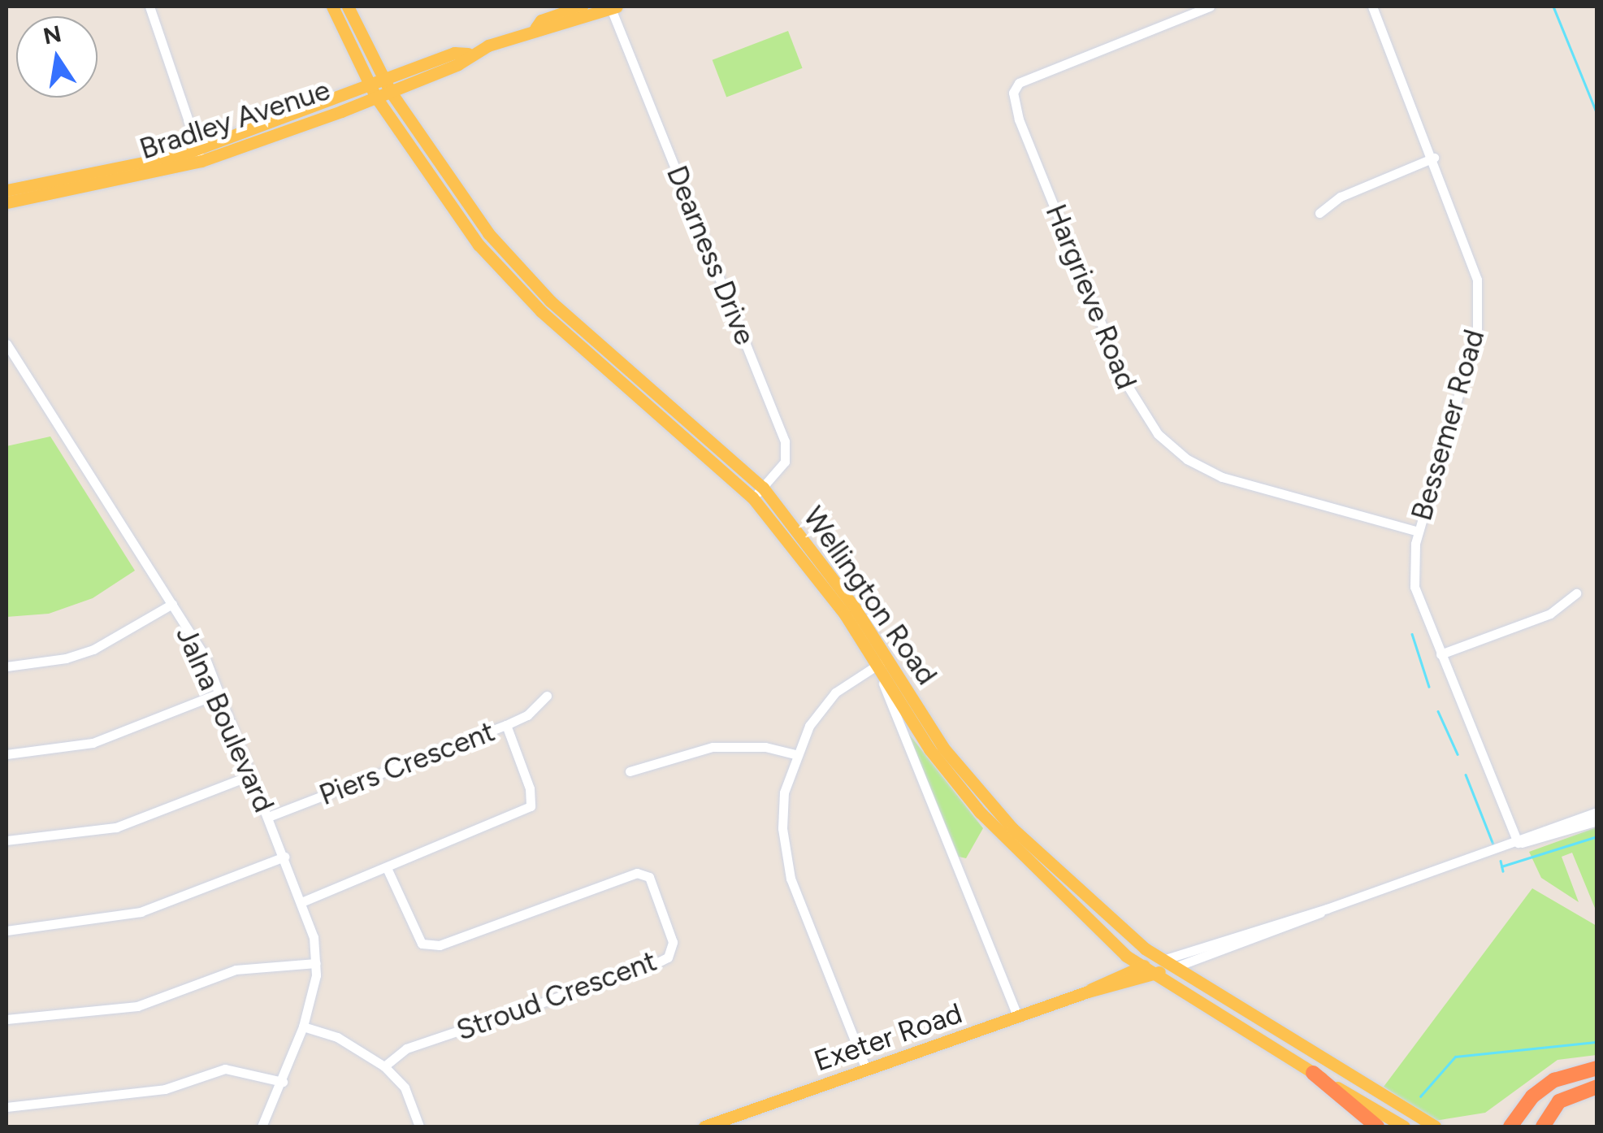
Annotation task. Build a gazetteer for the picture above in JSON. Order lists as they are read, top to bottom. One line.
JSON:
{"streets":{"main road":["Bradley Avenue","Wellington Road","Exeter Road"],"street":["Dearness Drive","Hargrieve Road","Bessemer Road","Jalna Boulevard","Piers Crescent","Stroud Crescent"]},"crossings":[["Bradley Avenue","Dearness Drive"],["Bradley Avenue","Wellington Road"],["Dearness Drive","Wellington Road"],["Hargrieve Road","Bessemer Road"],["Bessemer Road","Exeter Road"],["Wellington Road","Exeter Road"],["Jalna Boulevard","Piers Crescent"],["Piers Crescent","Stroud Crescent"]],"north":"top"}
